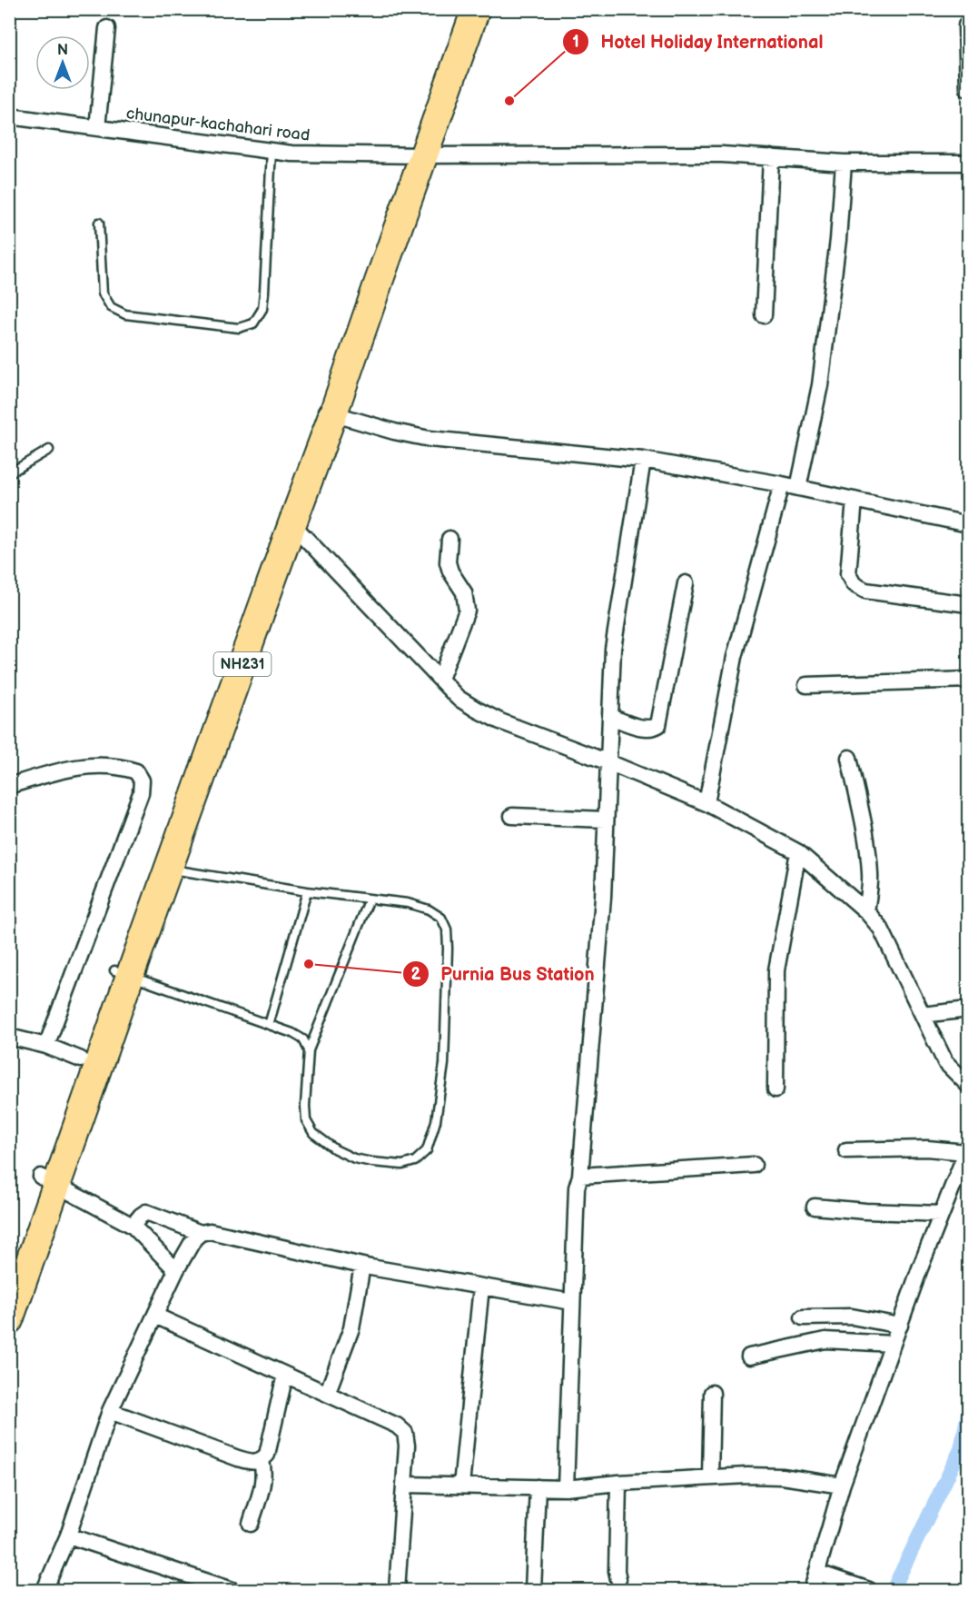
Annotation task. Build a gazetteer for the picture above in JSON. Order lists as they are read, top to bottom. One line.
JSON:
{"streets":{"highway":["NH231"],"street":["chunapur-kachahari road"]},"crossings":[["chunapur-kachahari road","NH231"]],"places":["Hotel Holiday International","Purnia Bus Station"],"north":"top"}
